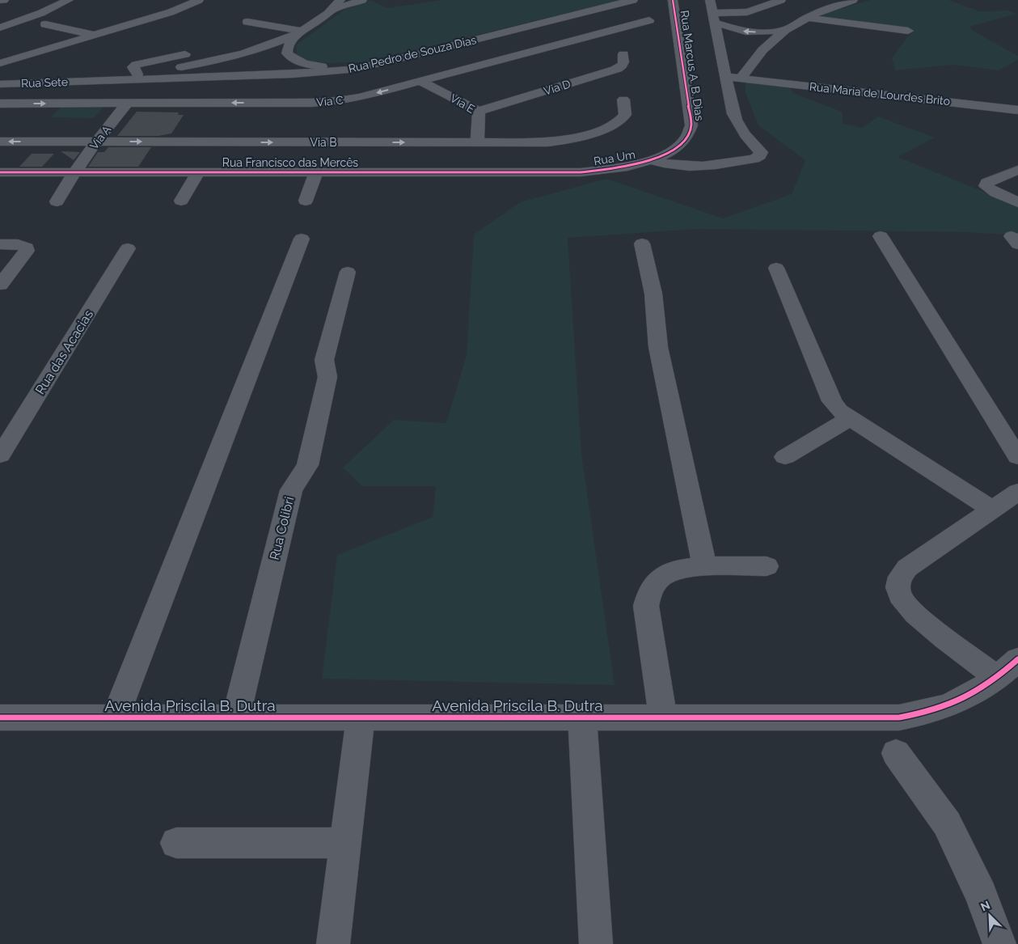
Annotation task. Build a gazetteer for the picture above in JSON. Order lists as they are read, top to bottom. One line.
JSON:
{"streets":{"street":["Rua Pedro de Souza Dias","Rua Marcus A. B. Dias","Rua Sete","Via D","Rua Maria de Lourdes Brito","Via C","Via E","Via A","Via B","Rua Um","Rua Francisco das Mercês","Rua das Acacias","Rua Colibri","Avenida Priscila B. Dutra"]},"crossings":[["Rua Pedro de Souza Dias","Rua Sete"],["Rua Marcus A. B. Dias","Rua Um"],["Via D","Via E"],["Via C","Via E"],["Via C","Via A"],["Via E","Via B"],["Via A","Via B"],["Via A","Rua Francisco das Mercês"],["Rua Um","Rua Francisco das Mercês"],["Rua Colibri","Avenida Priscila B. Dutra"]],"north":"top left"}
